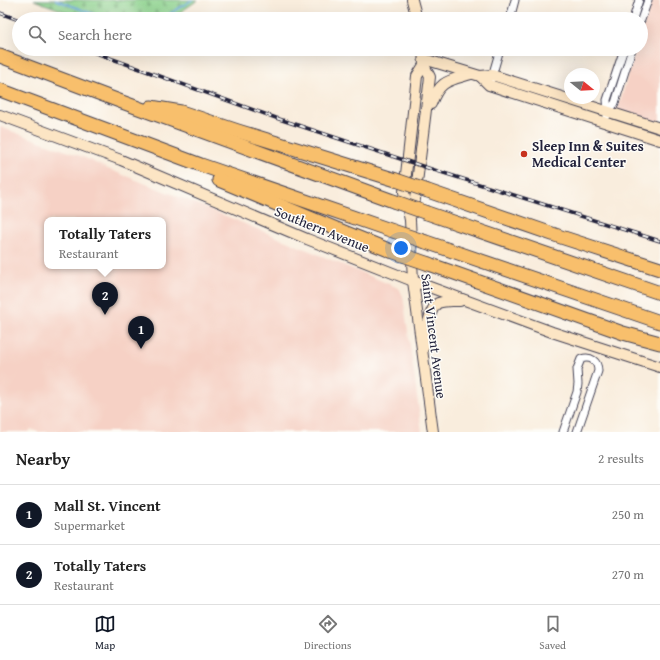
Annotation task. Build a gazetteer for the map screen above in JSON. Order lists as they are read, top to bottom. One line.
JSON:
{"streets":{"street":["Southern Avenue","Saint Vincent Avenue"]},"crossings":[["Southern Avenue","Saint Vincent Avenue"]],"places":["Sleep Inn & Suites Medical Center"],"north":"right","page":{"search":"Search here","popup":["Totally Taters","Restaurant"],"pins":["2","1"],"heading":["Nearby","2 results"],"list":[{"mark":"1","name":"Mall St. Vincent","note":"Supermarket","value":"250 m"},{"mark":"2","name":"Totally Taters","note":"Restaurant","value":"270 m"}],"nav":["Map","Directions","Saved"]}}
